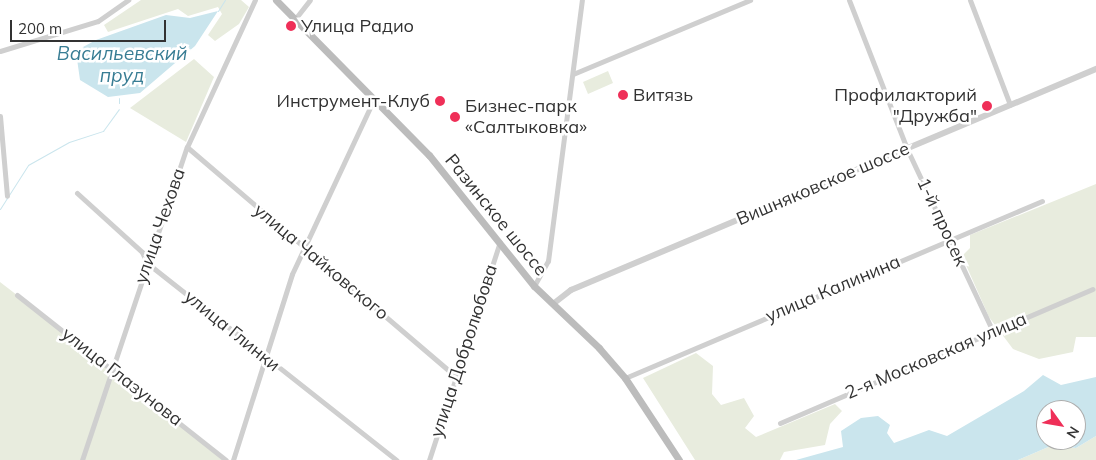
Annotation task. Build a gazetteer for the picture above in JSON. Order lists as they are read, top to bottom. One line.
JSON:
{"streets":{"main road":["Разинское шоссе"],"street":["Вишняковское шоссе","1-й просек","улица Чехова","улица Чайковского","улица Калинина","улица Глинки","улица Добролюбова","2-я Московская улица","улица Глазунова"]},"crossings":[["Вишняковское шоссе","Разинское шоссе"],["Вишняковское шоссе","1-й просек"],["Разинское шоссе","улица Калинина"],["Разинское шоссе","улица Добролюбова"],["1-й просек","улица Калинина"],["1-й просек","2-я Московская улица"],["улица Чехова","улица Чайковского"],["улица Чехова","улица Глинки"],["улица Чехова","улица Глазунова"],["улица Чайковского","улица Добролюбова"]],"water":["Васильевский пруд"],"places":["Улица Радио","Витязь","Инструмент-Клуб","Профилакторий \"Дружба\"","Бизнес-парк «Салтыковка»"],"scale_bar":"200 m","north":"bottom right"}
